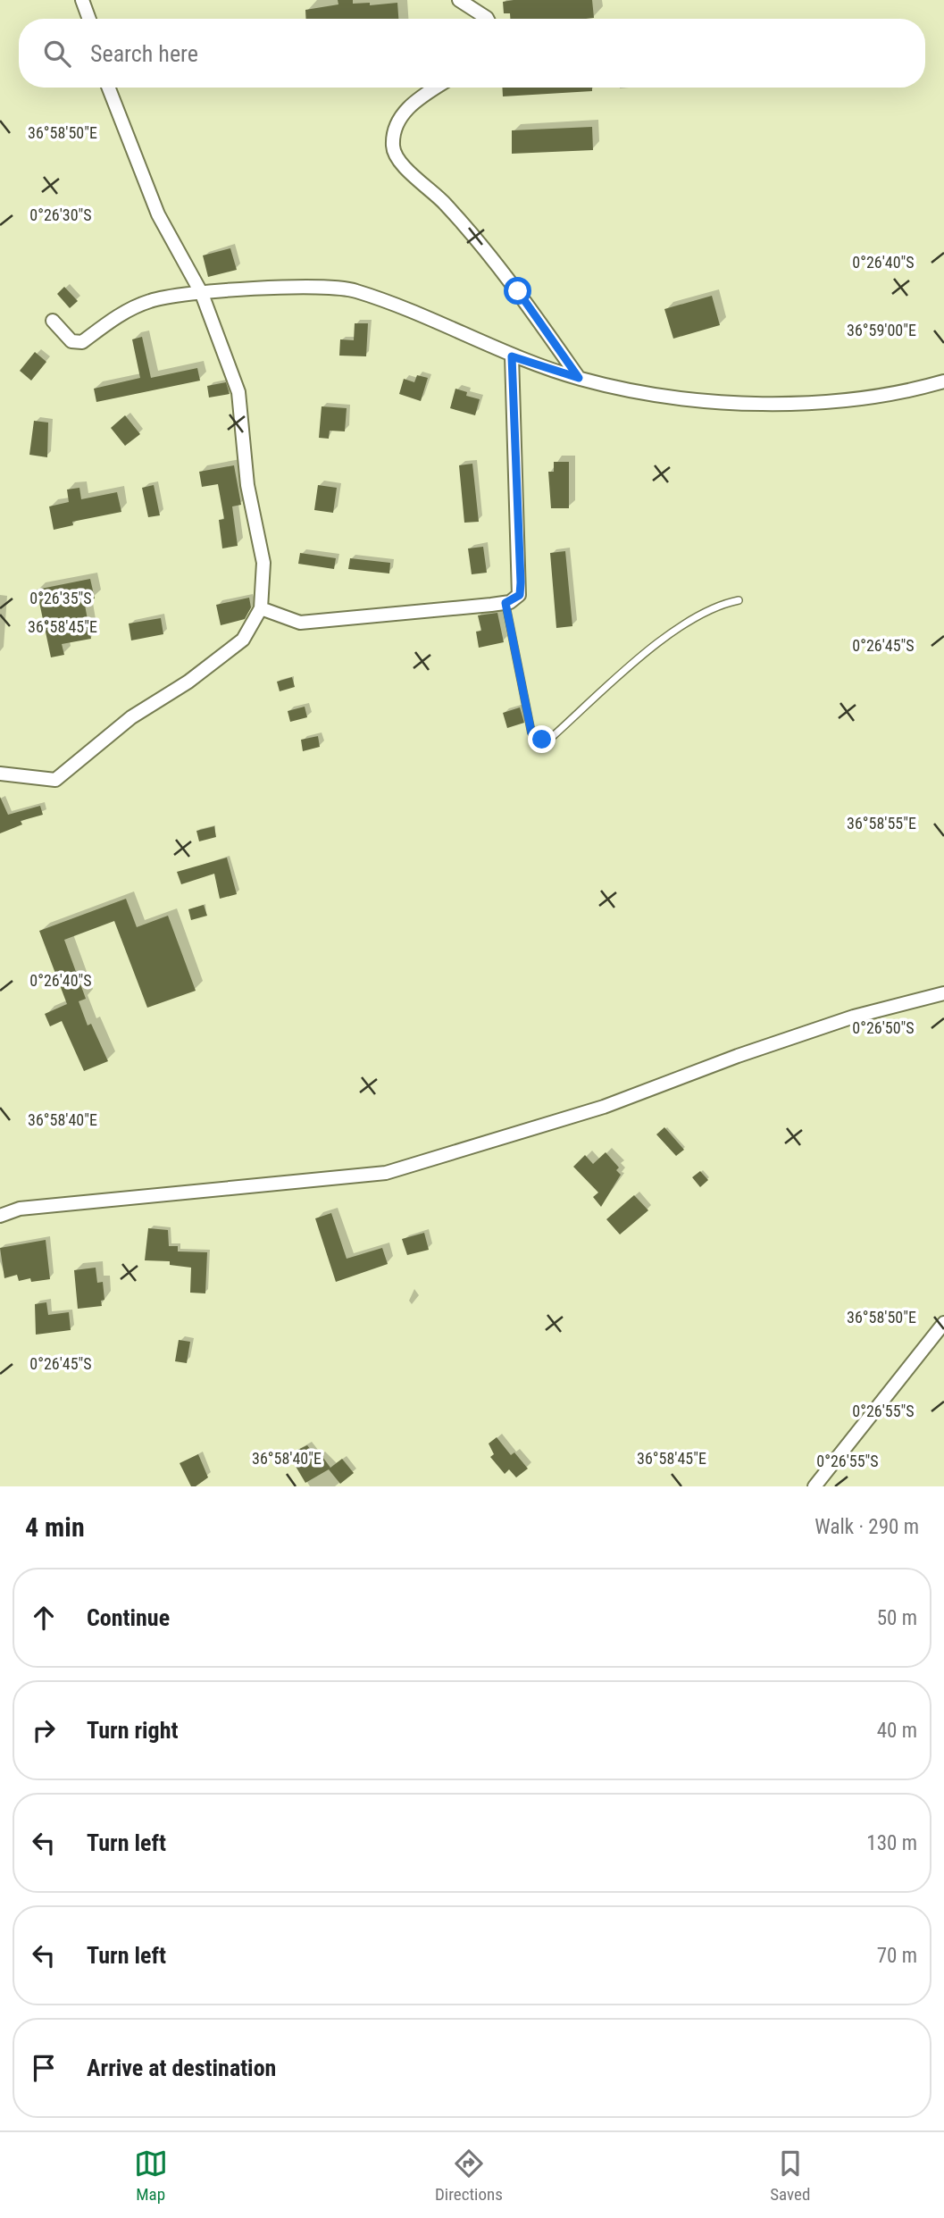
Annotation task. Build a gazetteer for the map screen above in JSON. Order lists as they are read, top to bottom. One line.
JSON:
{"page":{"search":"Search here","heading":["4 min","Walk · 290 m"],"list":[["Continue","50 m"],["Turn right","40 m"],["Turn left","130 m"],["Turn left","70 m"],"Arrive at destination"],"nav":["Map","Directions","Saved"]},"coordinates":["36°58'50\"E","0°26'30\"S","0°26'40\"S","36°59'00\"E","0°26'35\"S","36°58'45\"E","0°26'45\"S","36°58'55\"E","0°26'50\"S","36°58'40\"E","0°26'55\"S"]}
